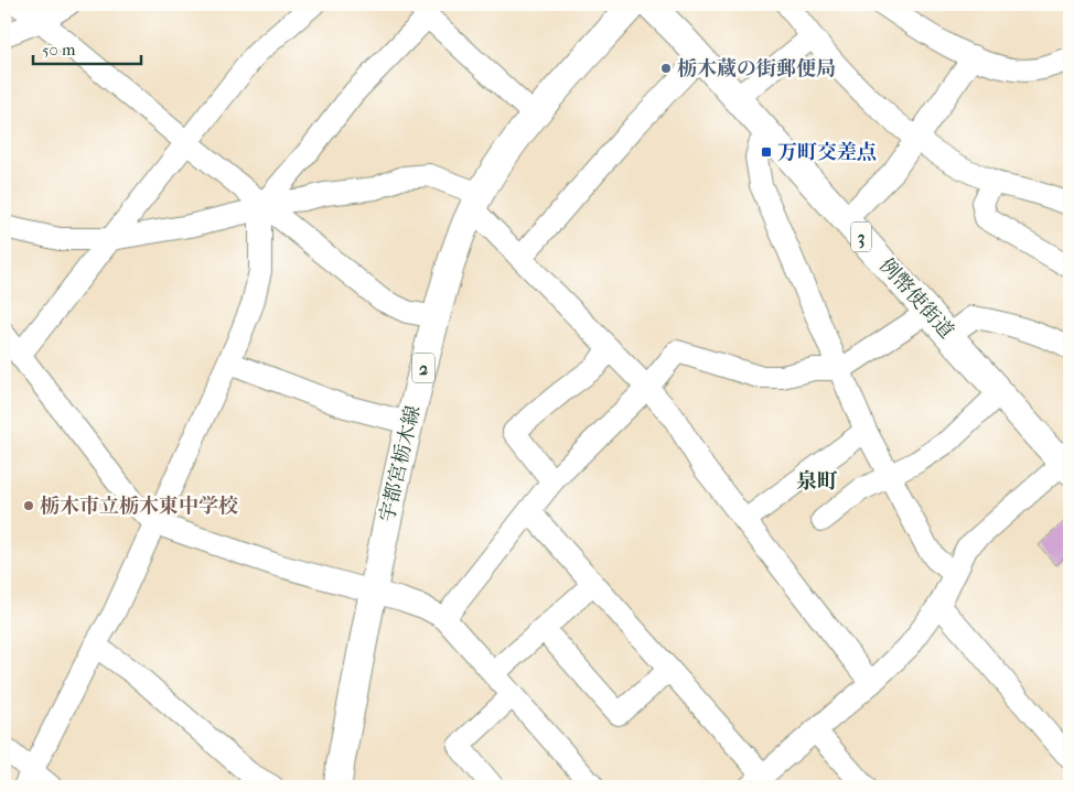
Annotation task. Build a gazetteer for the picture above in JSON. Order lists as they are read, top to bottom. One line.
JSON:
{"streets":{"main road":["3","例幣使街道","2","宇都宮栃木線"]},"districts":["泉町"],"places":{"other":["栃木蔵の街郵便局","栃木市立栃木東中学校"],"transit":["万町交差点"]},"scale_bar":"50 m"}
